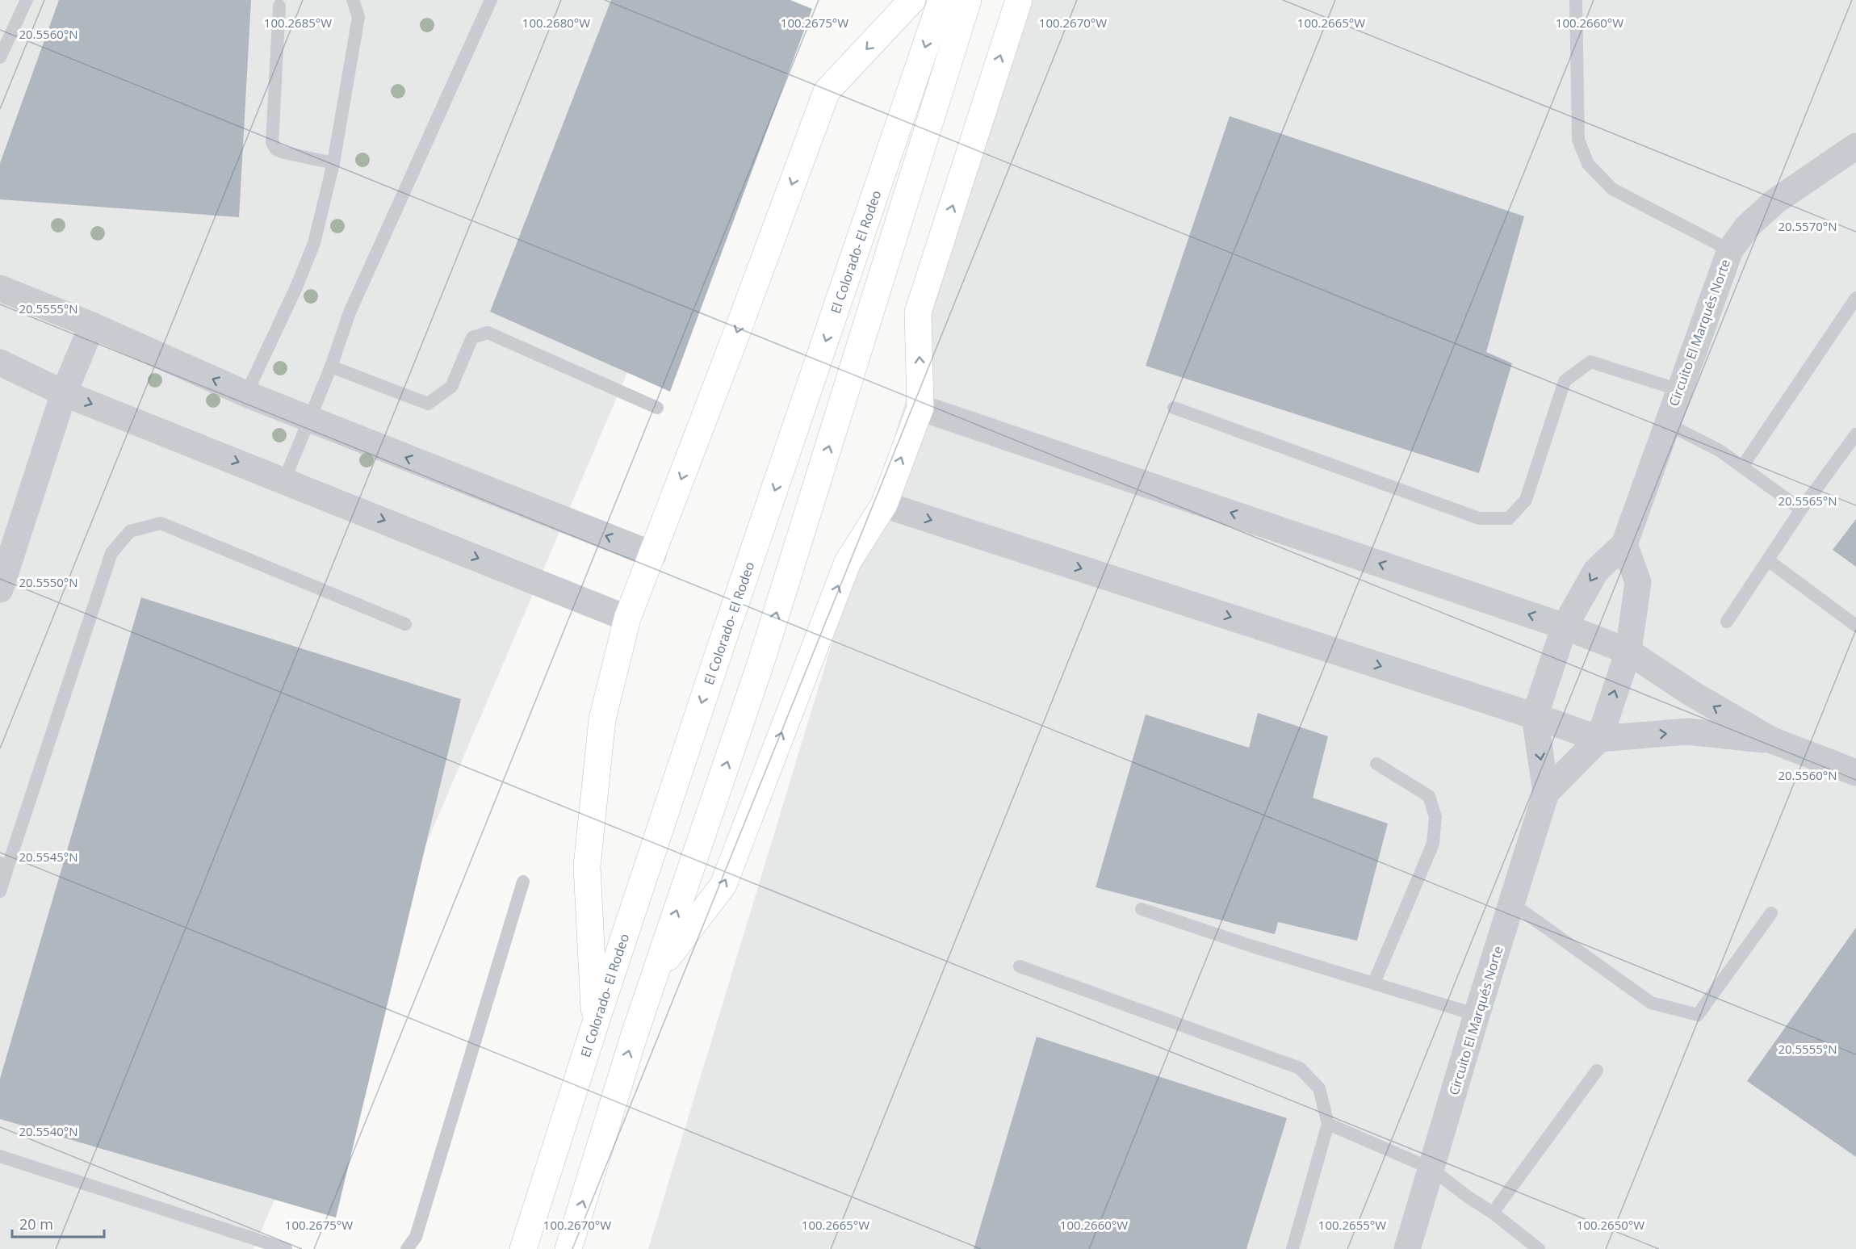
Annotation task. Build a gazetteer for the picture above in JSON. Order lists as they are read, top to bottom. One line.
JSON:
{"streets":{"main road":["El Colorado- El Rodeo"],"street":["Circuito El Marqués Norte"]},"scale_bar":"20 m","coordinates":["100.2685°W","100.2680°W","100.2675°W","100.2670°W","100.2665°W","100.2660°W","20.5560°N","20.5570°N","20.5555°N","20.5565°N","20.5550°N","20.5545°N","20.5540°N","100.2655°W","100.2650°W"]}
